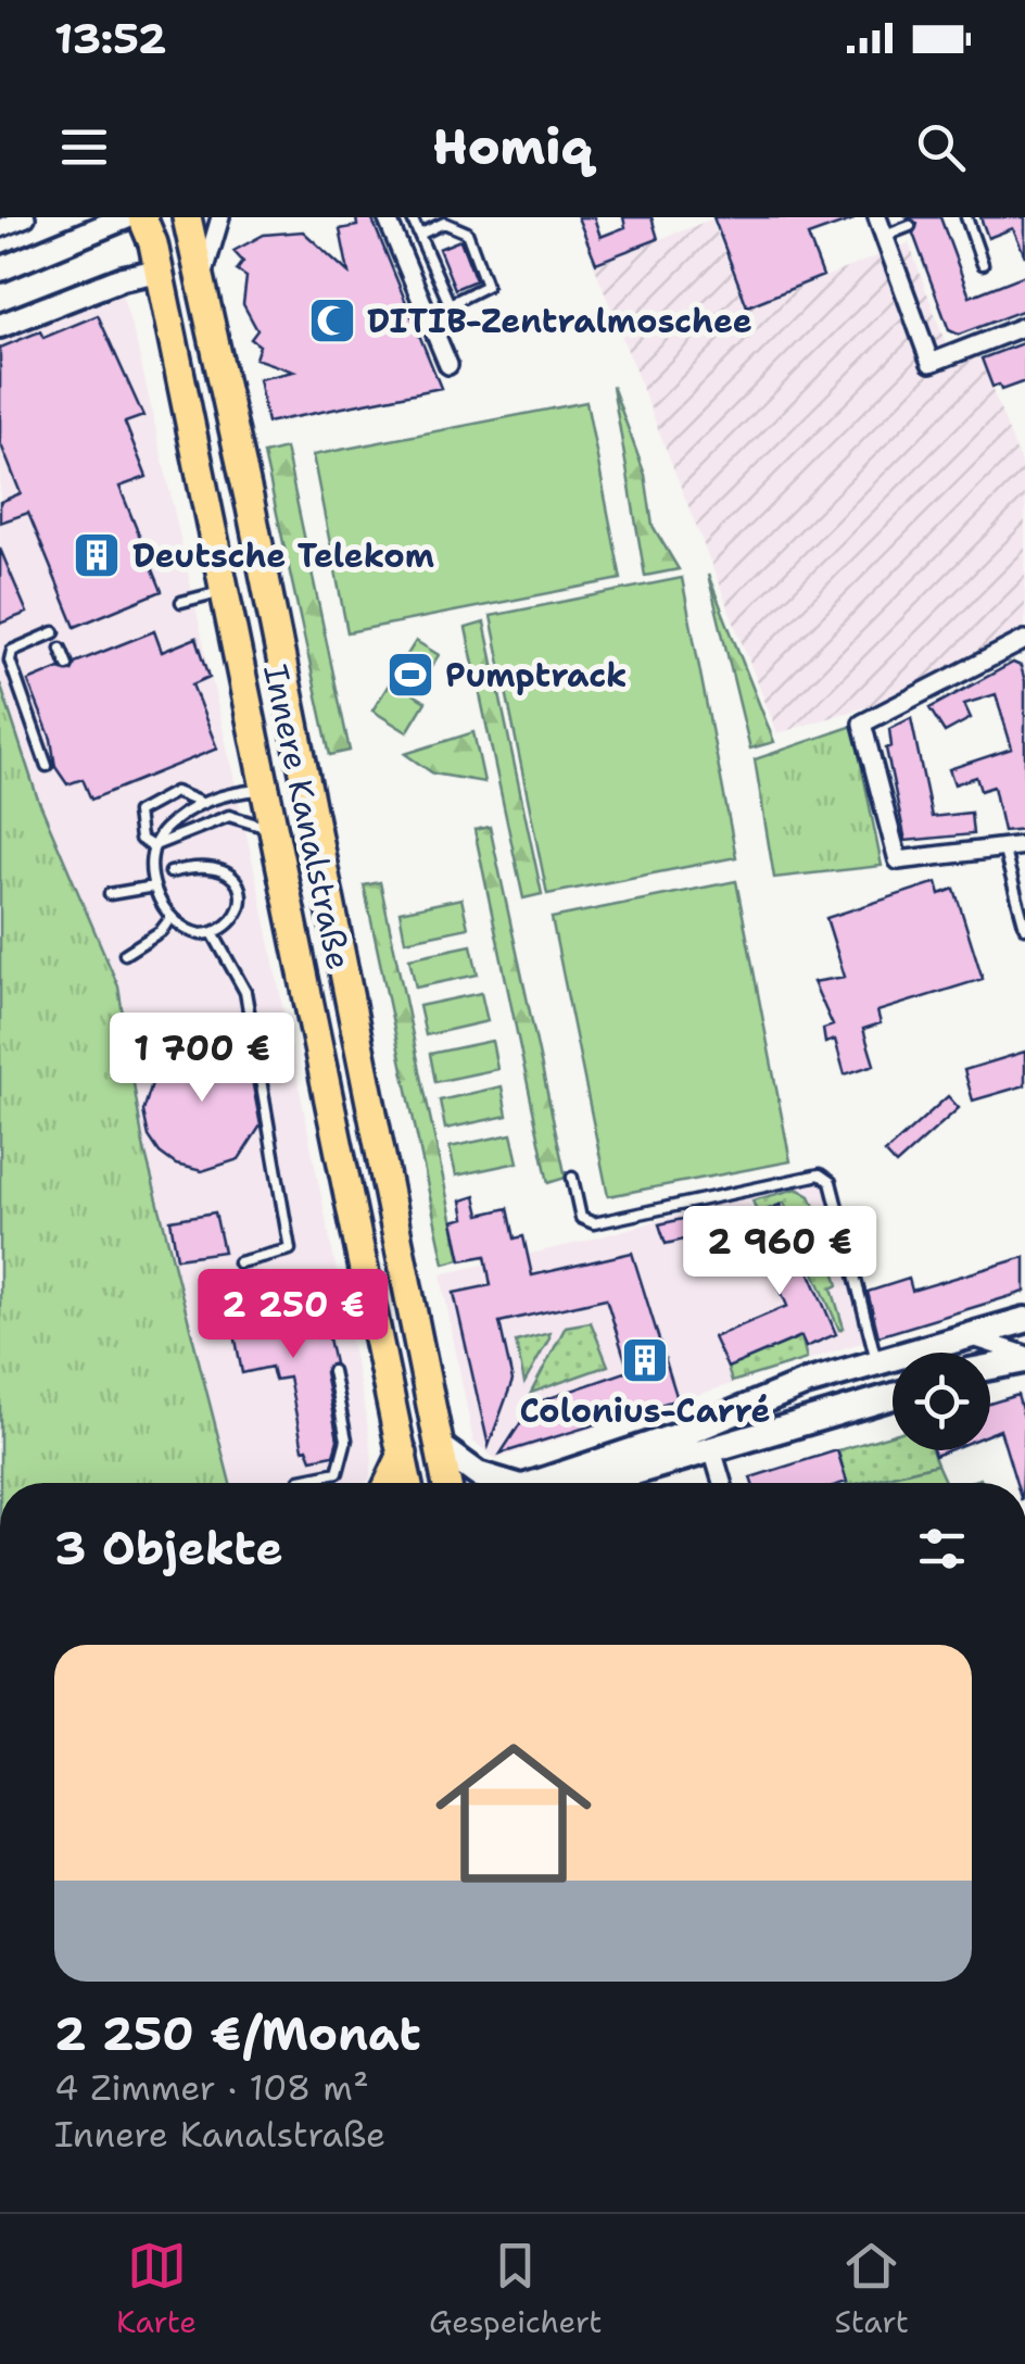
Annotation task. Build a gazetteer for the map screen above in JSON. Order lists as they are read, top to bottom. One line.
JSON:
{"streets":{"main road":["Innere Kanalstraße"]},"places":{"mosque":["DITIB-Zentralmoschee"],"building":["Deutsche Telekom","Colonius-Carré"],"sports":["Pumptrack"]},"page":{"status":"13:52","header":"Homiq","price":["1 700 €","2 960 €","2 250 €"],"heading":"3 Objekte","list":[{"name":"2 250 €/Monat","note":"4 Zimmer · 108 m² · Innere Kanalstraße"}],"tabs":["Karte","Gespeichert","Start"]}}
